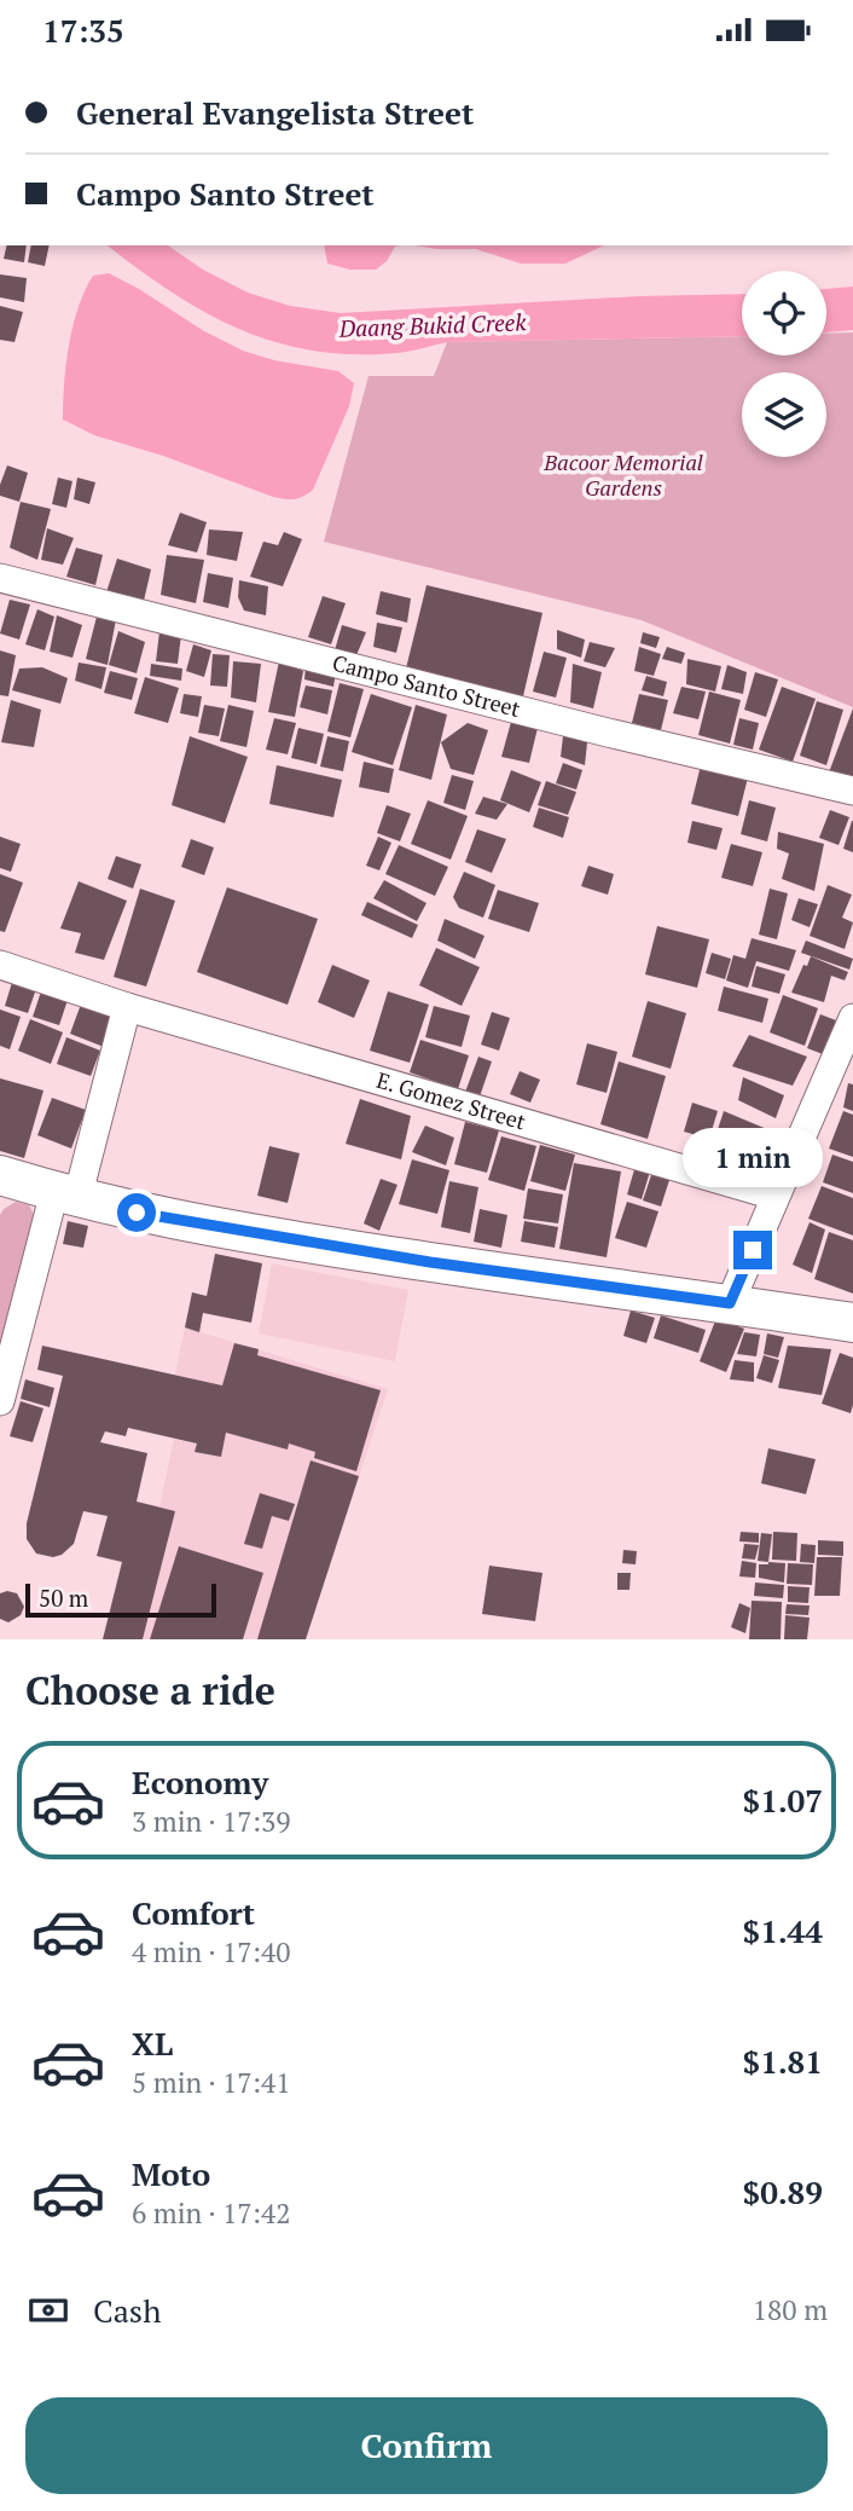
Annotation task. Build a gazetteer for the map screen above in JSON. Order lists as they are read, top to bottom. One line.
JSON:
{"streets":{"street":["Campo Santo Street","E. Gomez Street"]},"water":["Daang Bukid Creek"],"parks":["Bacoor Memorial Gardens"],"scale_bar":"50 m","page":{"status":"17:35","banner":["General Evangelista Street","Campo Santo Street"],"bubble":"1 min","scale":"50 m","heading":"Choose a ride","list":[{"name":"Economy","note":"3 min · 17:39","value":"$1.07"},{"name":"Comfort","note":"4 min · 17:40","value":"$1.44"},{"name":"XL","note":"5 min · 17:41","value":"$1.81"},{"name":"Moto","note":"6 min · 17:42","value":"$0.89"}],"pay":["Cash","180 m"],"buttons":"Confirm"}}
